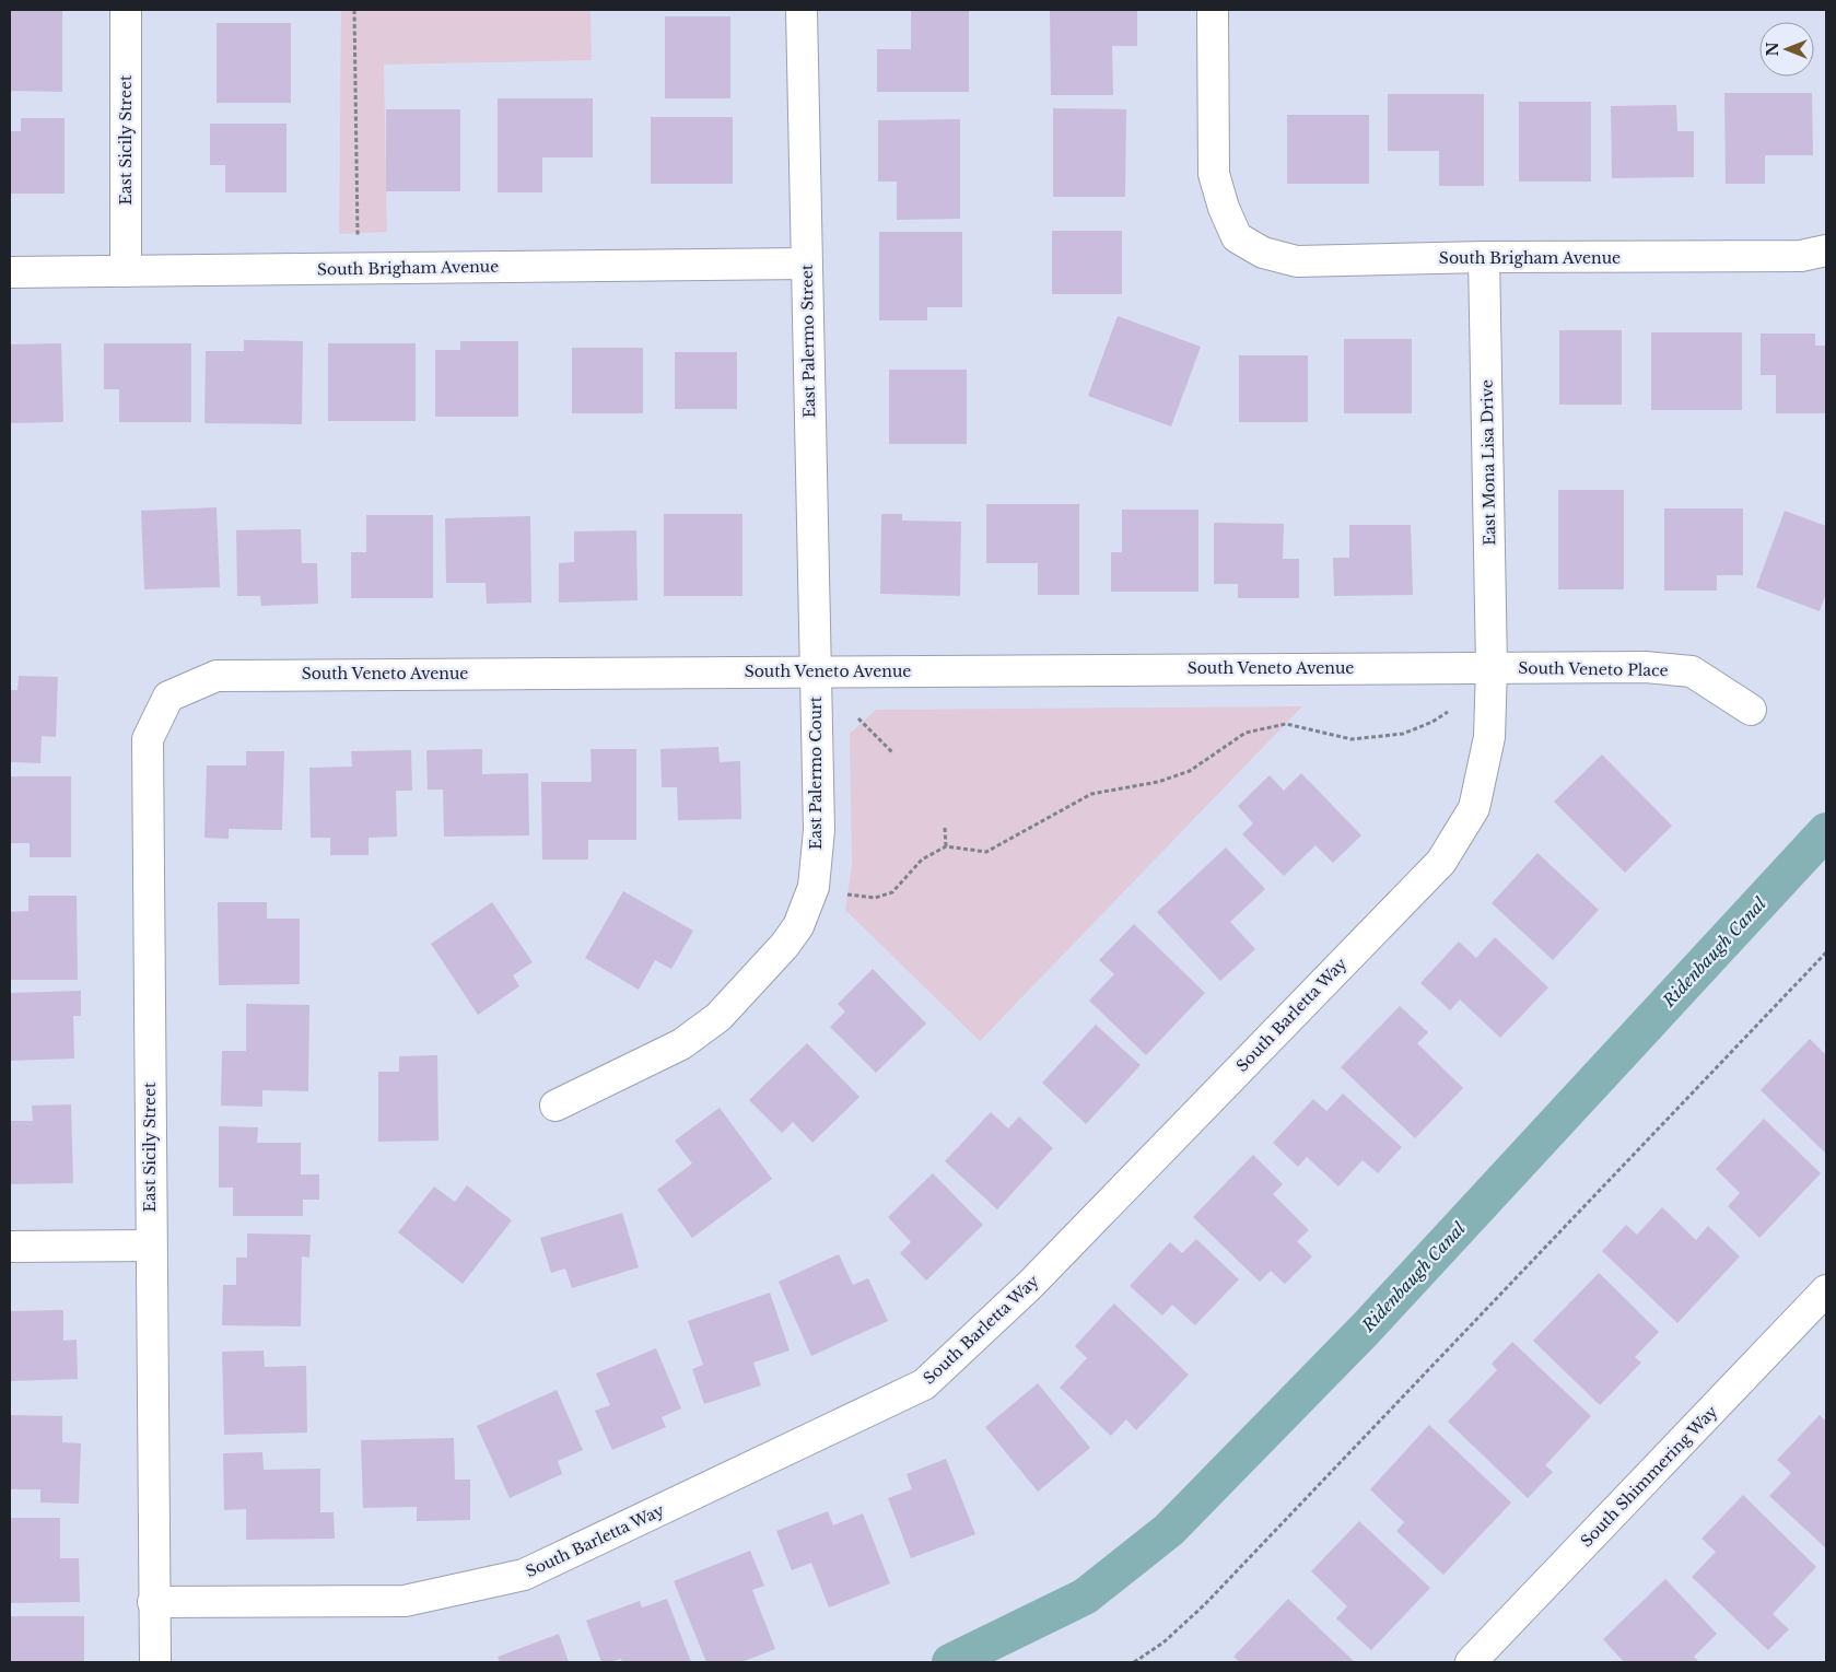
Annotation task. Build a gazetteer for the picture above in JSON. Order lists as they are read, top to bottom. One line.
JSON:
{"streets":{"street":["East Sicily Street","South Brigham Avenue","East Palermo Street","East Mona Lisa Drive","South Veneto Avenue","South Veneto Place","East Palermo Court","South Barletta Way","South Shimmering Way"]},"crossings":[["East Sicily Street","South Brigham Avenue"],["East Sicily Street","South Veneto Avenue"],["East Sicily Street","South Barletta Way"],["South Brigham Avenue","East Palermo Street"],["South Brigham Avenue","East Mona Lisa Drive"],["East Palermo Street","South Veneto Avenue"],["East Palermo Street","East Palermo Court"],["East Mona Lisa Drive","South Veneto Avenue"],["East Mona Lisa Drive","South Veneto Place"],["East Mona Lisa Drive","South Barletta Way"],["South Veneto Avenue","South Veneto Place"],["South Veneto Avenue","East Palermo Court"],["South Veneto Avenue","South Barletta Way"],["South Veneto Place","South Barletta Way"]],"water":["Ridenbaugh Canal"],"north":"left"}
